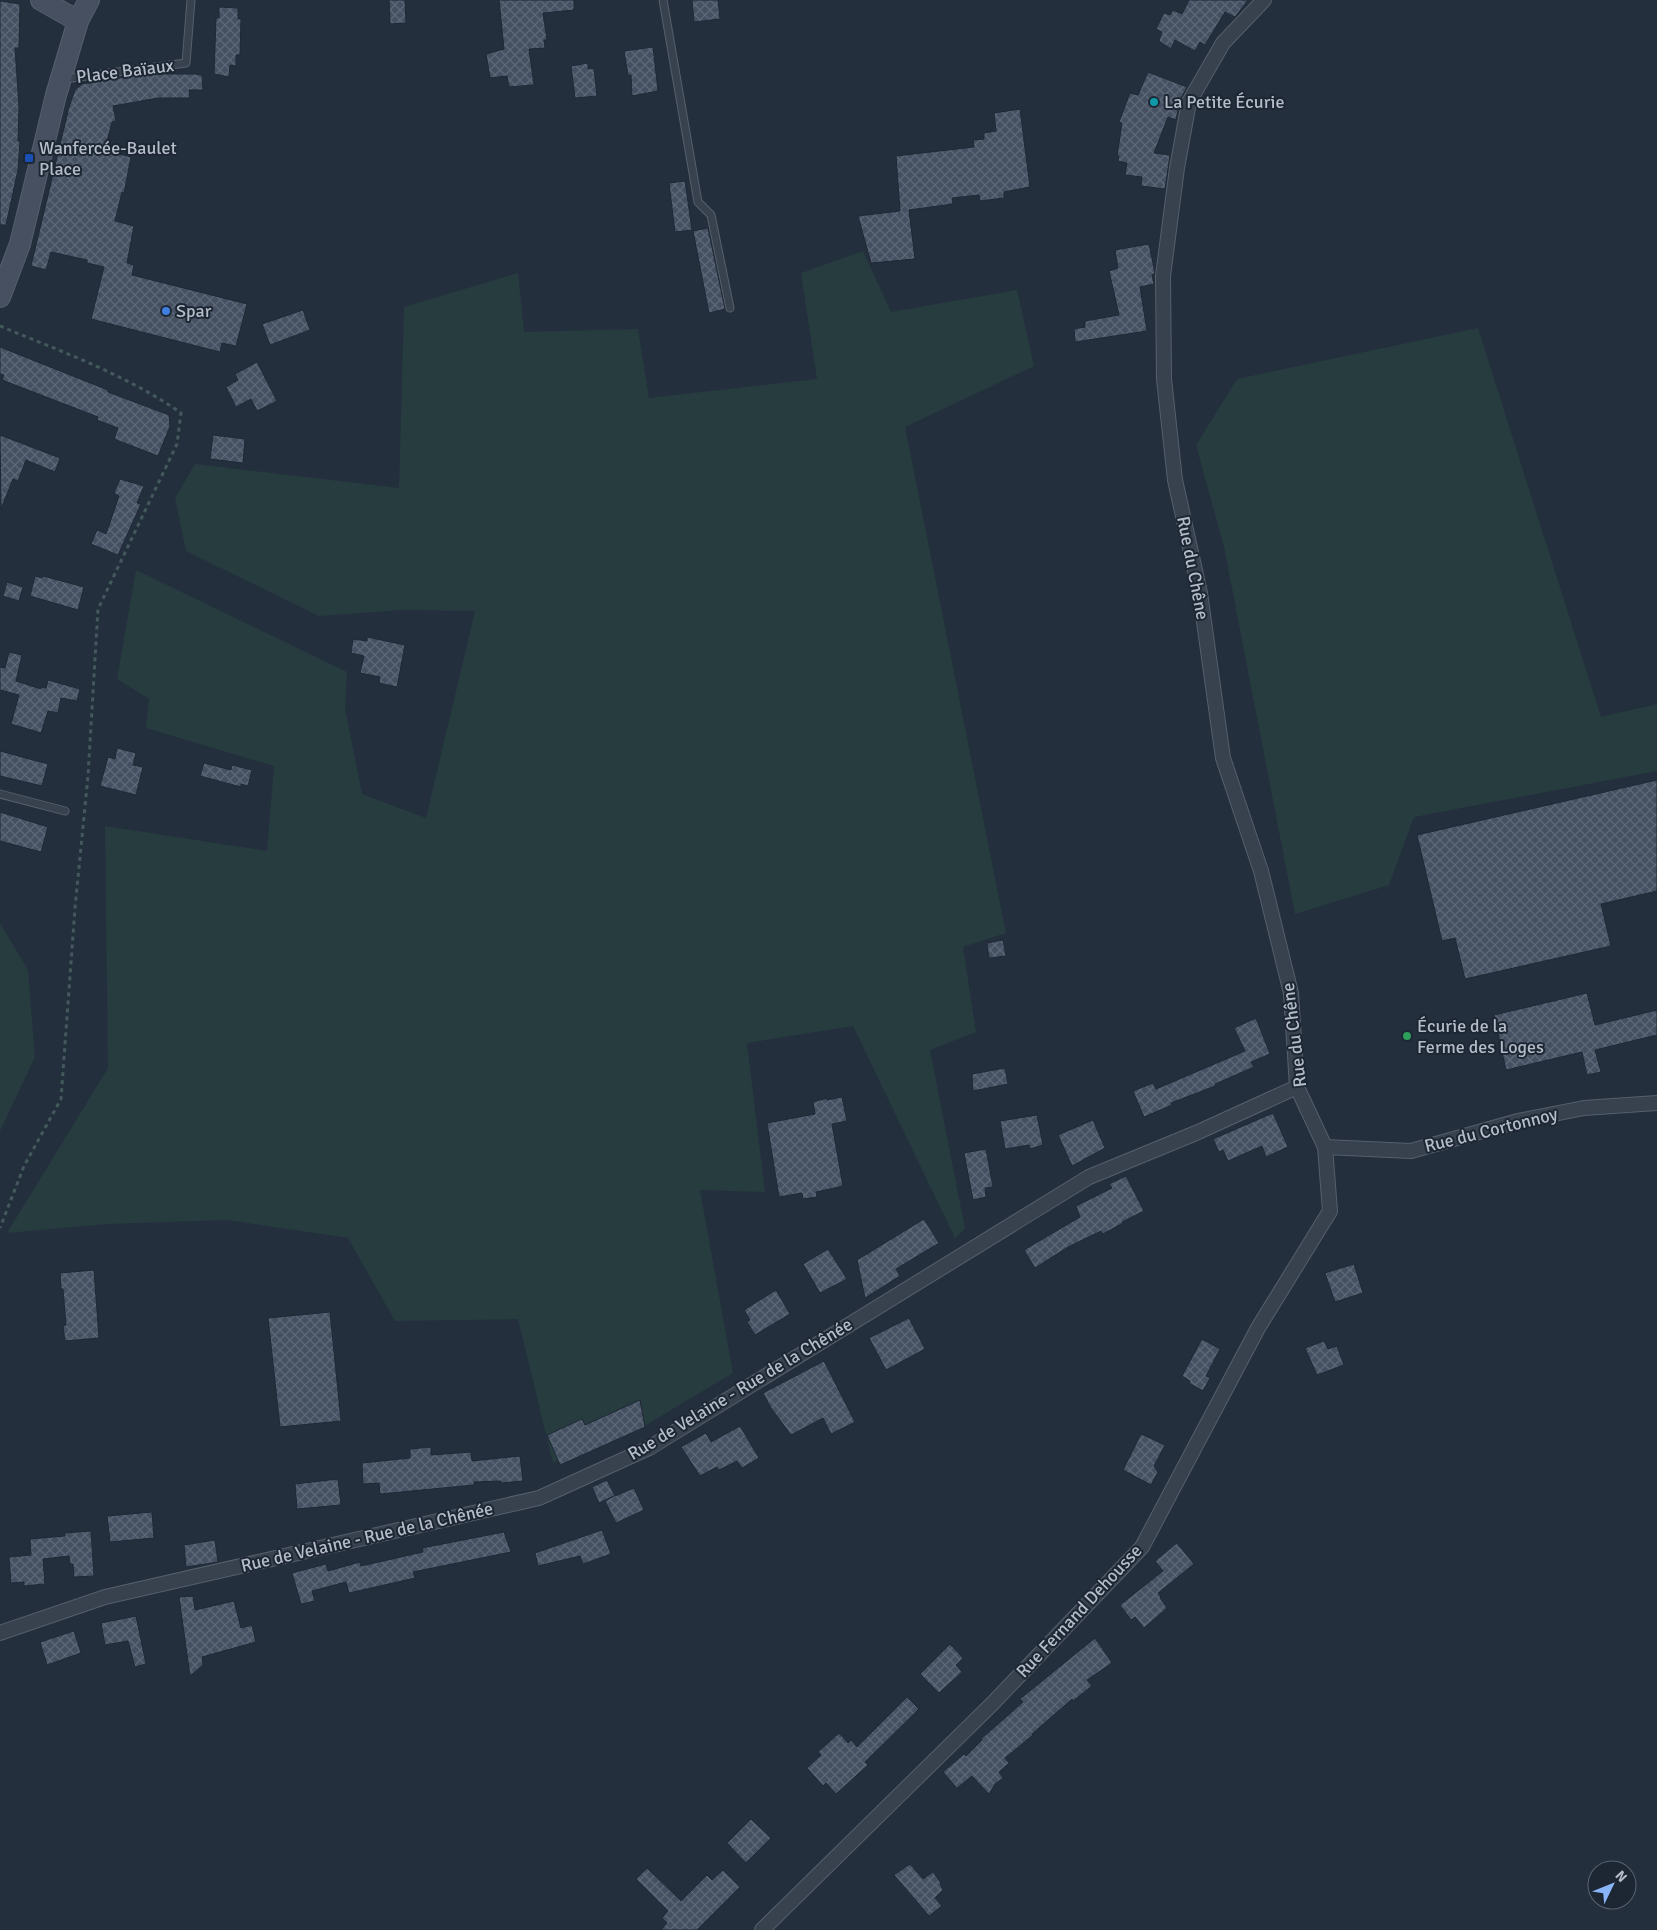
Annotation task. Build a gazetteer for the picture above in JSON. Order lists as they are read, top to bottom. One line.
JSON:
{"streets":{"main road":["Place Baïaux"],"street":["Rue du Chêne","Rue du Cortonnoy","Rue de Velaine - Rue de la Chênée","Rue Fernand Dehousse"]},"crossings":[["Rue du Chêne","Rue du Cortonnoy"],["Rue du Chêne","Rue de Velaine - Rue de la Chênée"],["Rue du Chêne","Rue Fernand Dehousse"],["Rue du Cortonnoy","Rue Fernand Dehousse"]],"places":{"other":["La Petite Écurie","Spar","Écurie de la Ferme des Loges"],"transit":["Wanfercée-Baulet Place"]},"north":"top right"}
